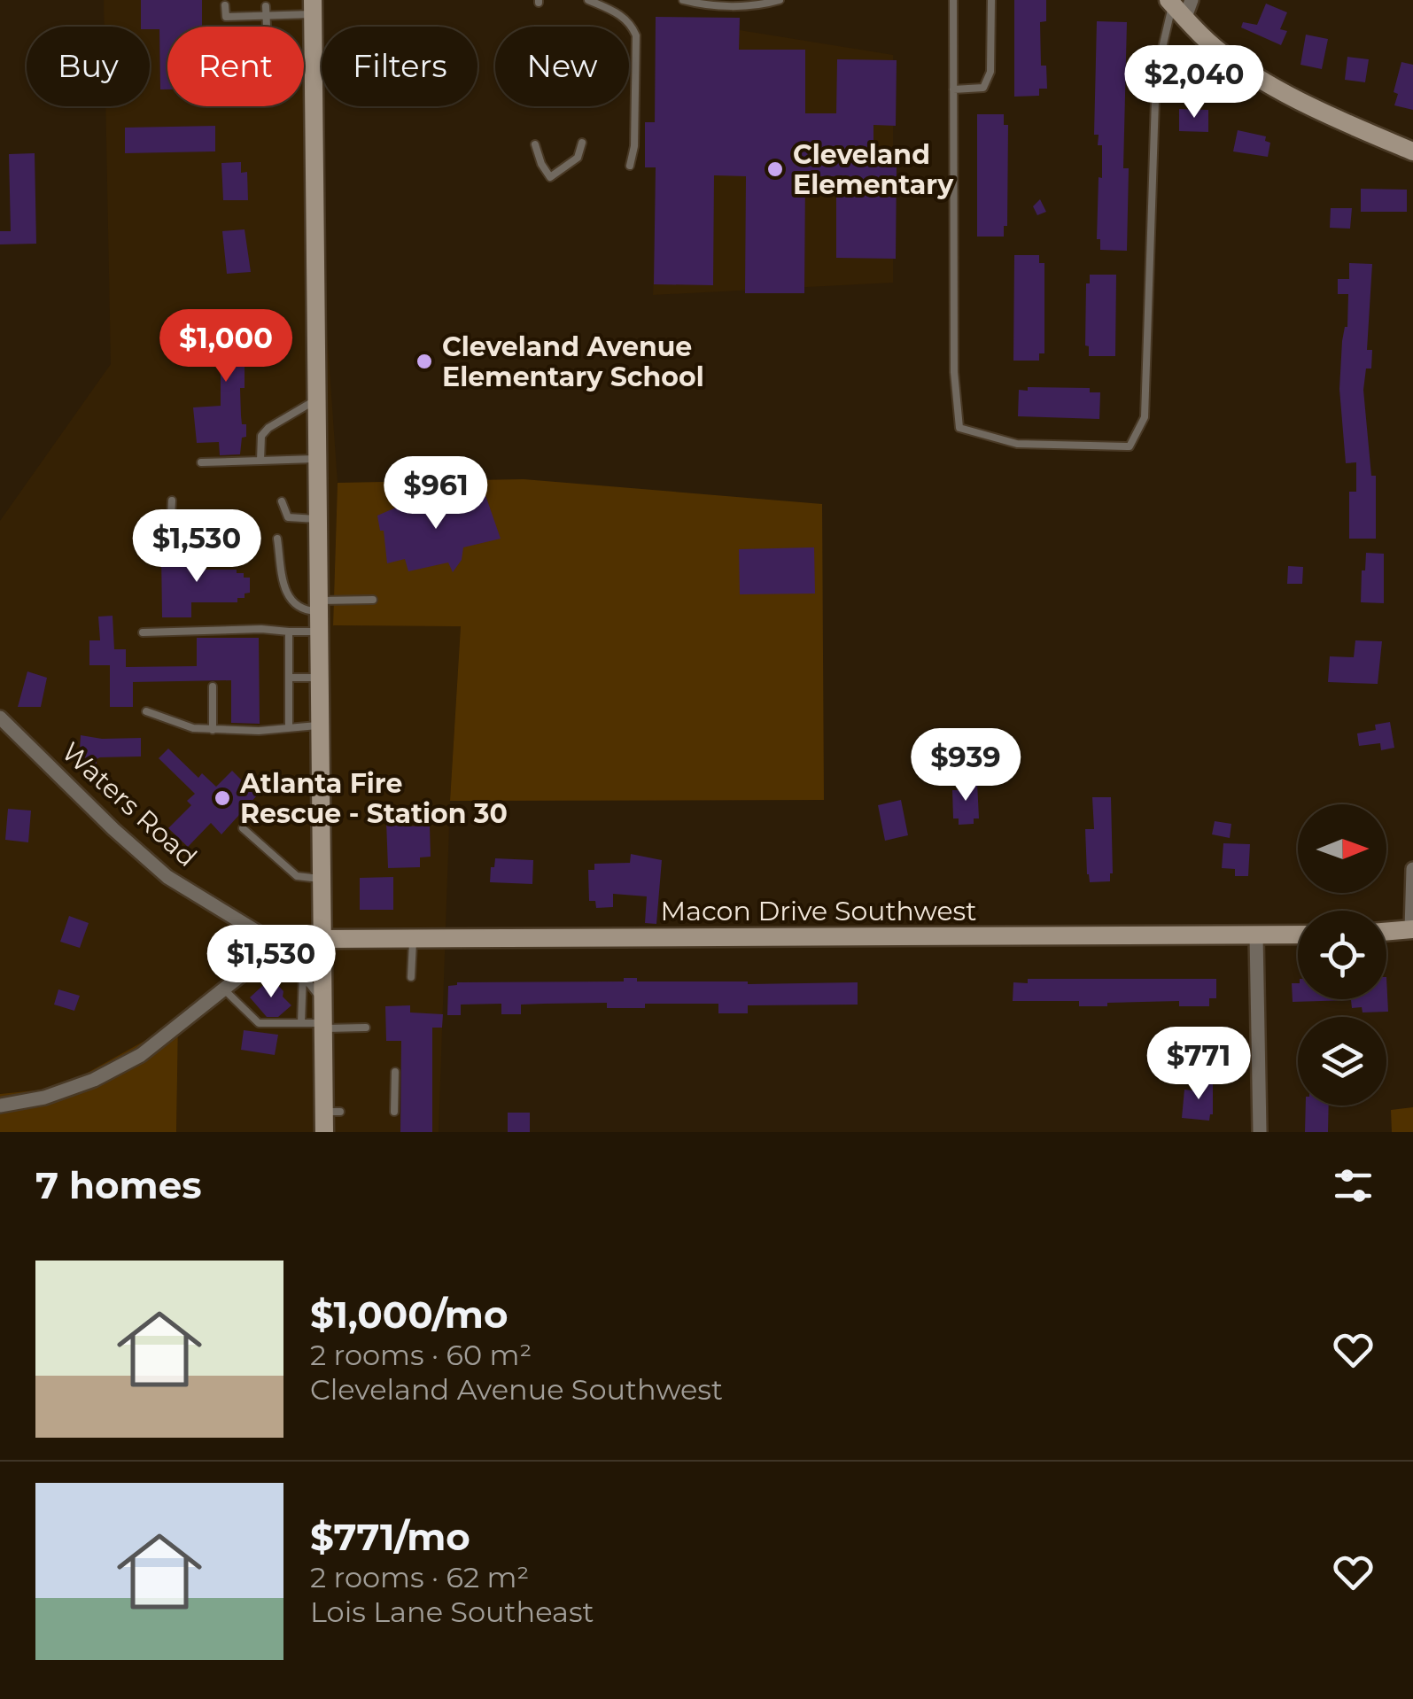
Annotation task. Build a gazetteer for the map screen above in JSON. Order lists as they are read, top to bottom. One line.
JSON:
{"streets":{"street":["Waters Road","Macon Drive Southwest"]},"places":["Cleveland Elementary","Cleveland Avenue Elementary School","Atlanta Fire Rescue - Station 30"],"north":"right","page":{"chip":["Buy","Rent","Filters","New"],"price":["$2,040","$1,000","$961","$1,530","$939","$1,530","$771"],"heading":"7 homes","list":[{"name":"$1,000/mo","note":"2 rooms · 60 m² · Cleveland Avenue Southwest"},{"name":"$771/mo","note":"2 rooms · 62 m² · Lois Lane Southeast"}]}}
